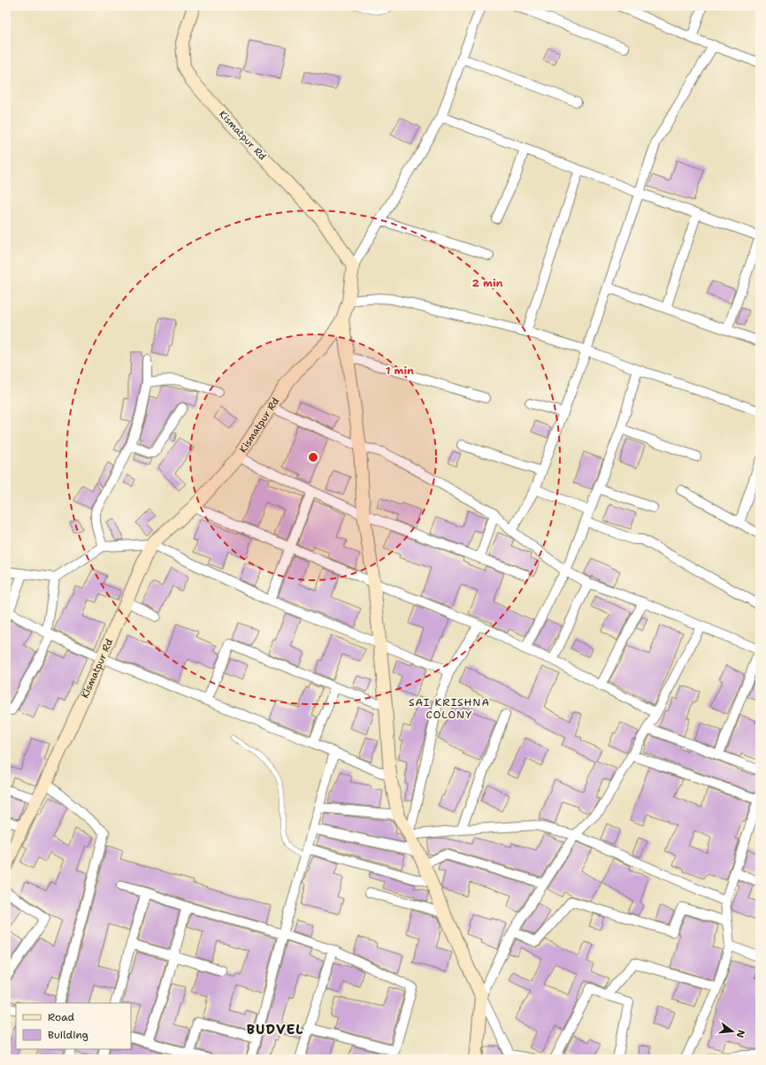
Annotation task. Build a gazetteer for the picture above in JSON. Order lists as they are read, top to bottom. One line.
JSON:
{"streets":{"street":["Kismatpur Rd"]},"districts":["SAI KRISHNA COLONY","BUDVEL"],"legend":["Road","Building"],"north":"right","rings":["2 min","1 min"]}
